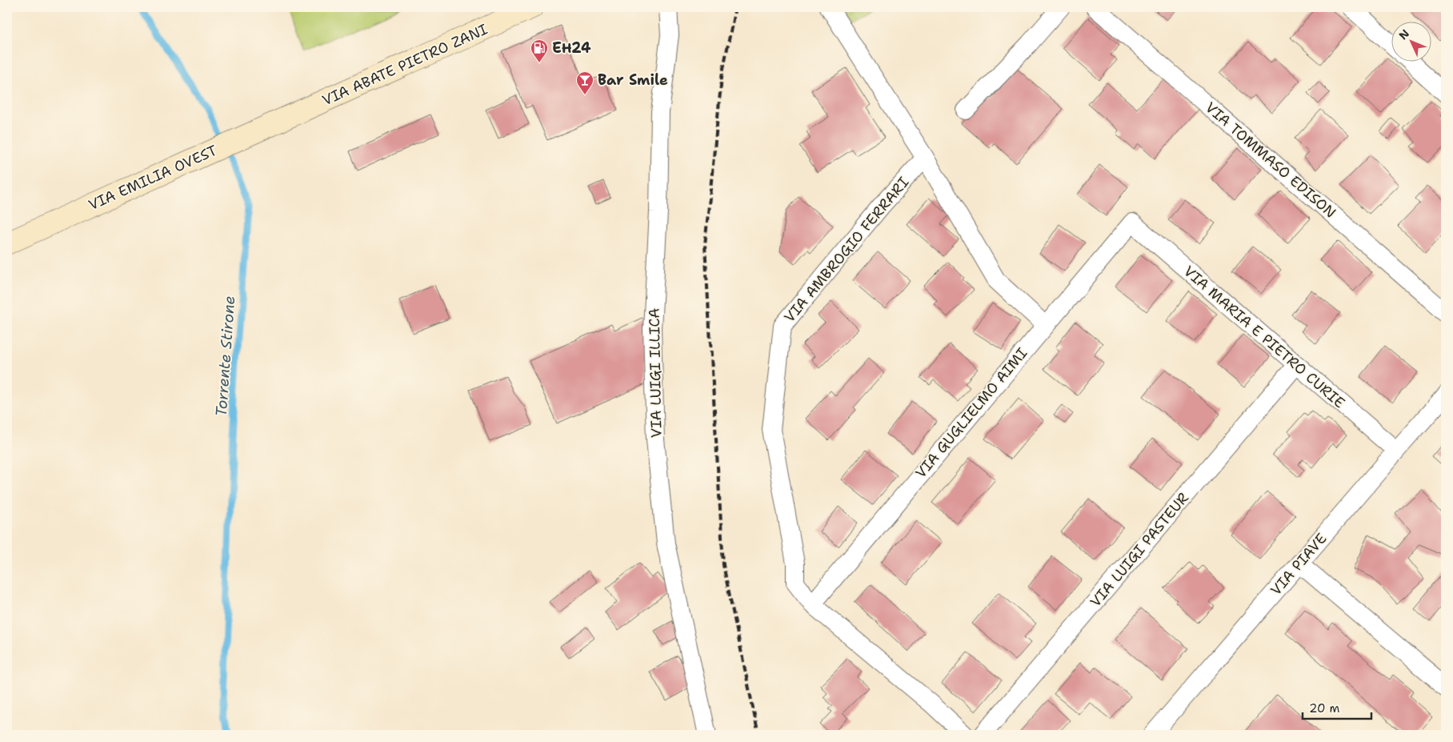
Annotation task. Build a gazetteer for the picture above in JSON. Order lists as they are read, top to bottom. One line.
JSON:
{"streets":{"main road":["VIA ABATE PIETRO ZANI","VIA EMILIA OVEST"],"street":["VIA TOMMASO EDISON","VIA AMBROGIO FERRARI","VIA MARIA E PIETRO CURIE","VIA LUIGI ILLICA","VIA GUGLIELMO AIMI","VIA LUIGI PASTEUR","VIA PIAVE"]},"crossings":[["VIA ABATE PIETRO ZANI","VIA EMILIA OVEST"],["VIA AMBROGIO FERRARI","VIA GUGLIELMO AIMI"],["VIA MARIA E PIETRO CURIE","VIA GUGLIELMO AIMI"],["VIA MARIA E PIETRO CURIE","VIA LUIGI PASTEUR"],["VIA MARIA E PIETRO CURIE","VIA PIAVE"]],"water":["Torrente Stirone"],"places":{"fuel station":["EH24"],"bar":["Bar Smile"]},"scale_bar":"20 m","north":"top left"}
